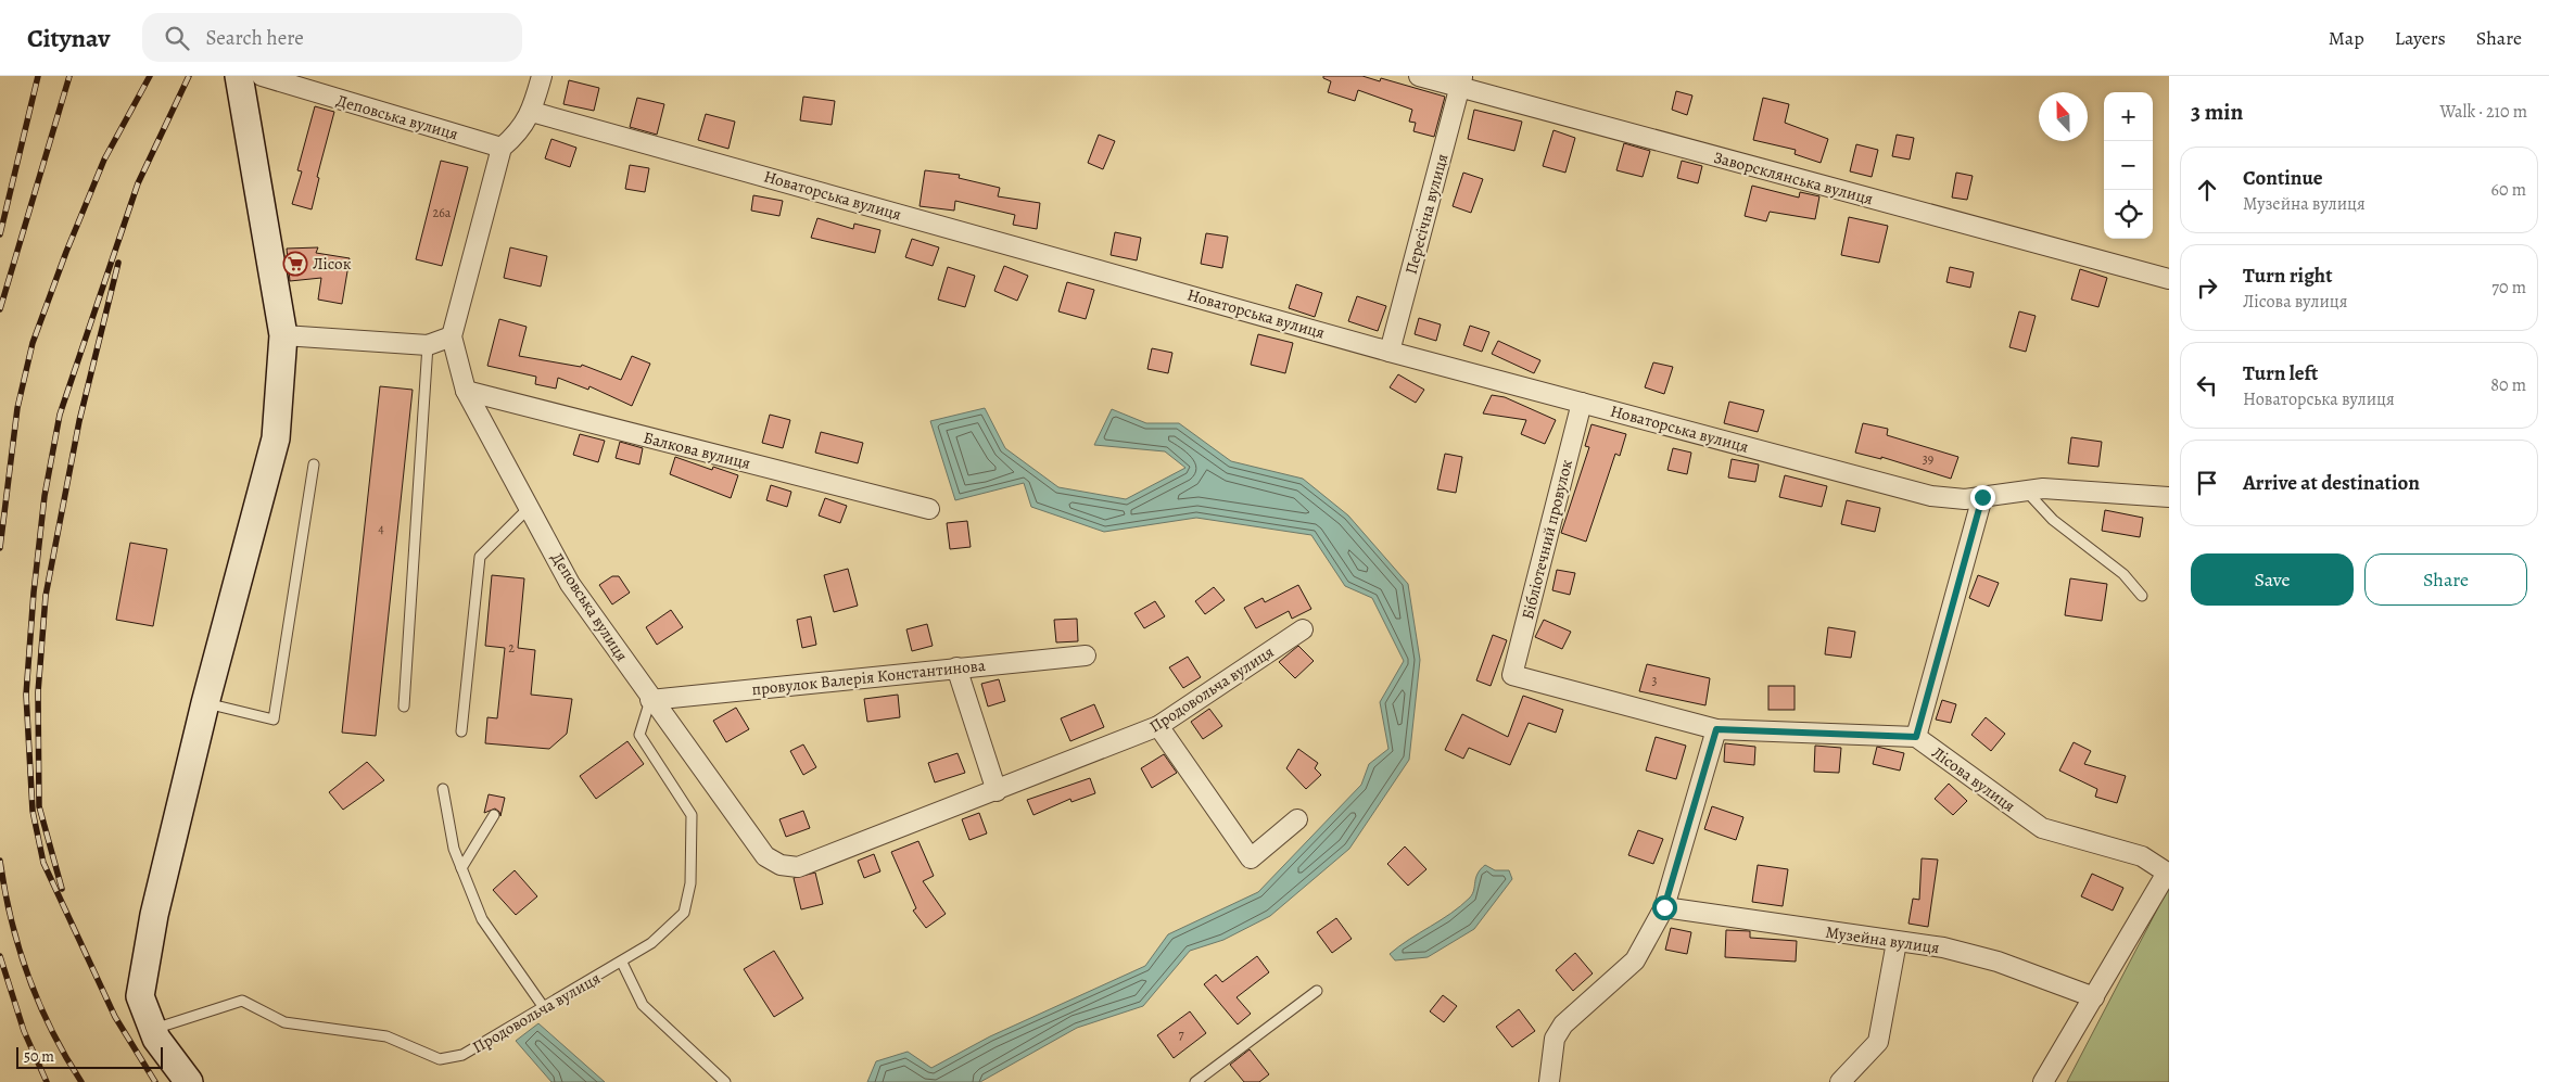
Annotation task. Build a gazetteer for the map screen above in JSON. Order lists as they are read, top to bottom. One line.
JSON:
{"streets":{"street":["Деповська вулиця","Заворсклянська вулиця","Новаторська вулиця","Пересічна вулиця","Балкова вулиця","Бібліотечний провулок","провулок Валерія Константинова","Продовольча вулиця","Лісова вулиця","Музейна вулиця"]},"crossings":[["Деповська вулиця","Балкова вулиця"],["Деповська вулиця","провулок Валерія Константинова"],["Деповська вулиця","Продовольча вулиця"],["Заворсклянська вулиця","Пересічна вулиця"],["Новаторська вулиця","Пересічна вулиця"],["Новаторська вулиця","Бібліотечний провулок"],["Бібліотечний провулок","Лісова вулиця"],["провулок Валерія Константинова","Продовольча вулиця"],["Лісова вулиця","Музейна вулиця"]],"places":{"supermarket":["Лісок"]},"house_numbers":["26а","39","4","2","3","7"],"scale_bar":"50 m","north":"top","page":{"header":"Citynav","search":"Search here","nav":["Map","Layers","Share"],"heading":["3 min","Walk · 210 m"],"map_buttons":["+","−"],"list":[["Continue","Музейна вулиця","60 m"],["Turn right","Лісова вулиця","70 m"],["Turn left","Новаторська вулиця","80 m"],"Arrive at destination"],"buttons":["Save","Share"],"scale":"50 m"}}
